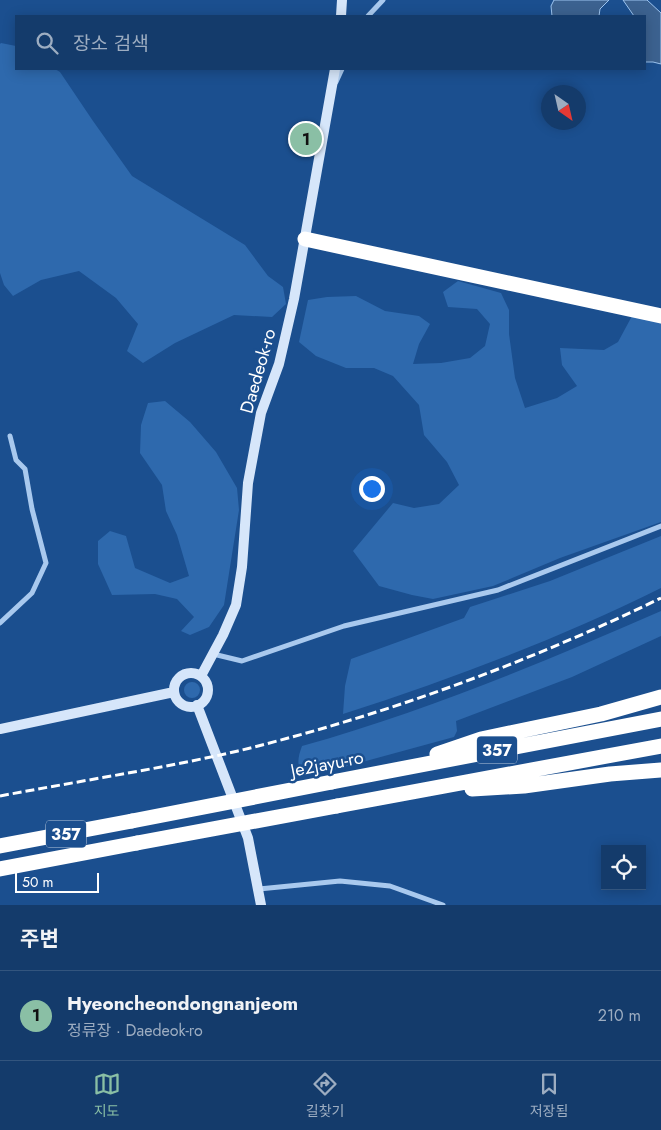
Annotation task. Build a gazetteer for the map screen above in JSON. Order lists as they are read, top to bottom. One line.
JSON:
{"streets":{"highway":["357","Je2jayu-ro"],"street":["Daedeok-ro"]},"scale_bar":"50 m","north":"bottom right","page":{"search":"장소 검색","pins":"1","scale":"50 m","heading":"주변","list":[{"mark":"1","name":"Hyeoncheondongnanjeom","note":"정류장 · Daedeok-ro","value":"210 m"}],"nav":["지도","길찾기","저장됨"]}}
